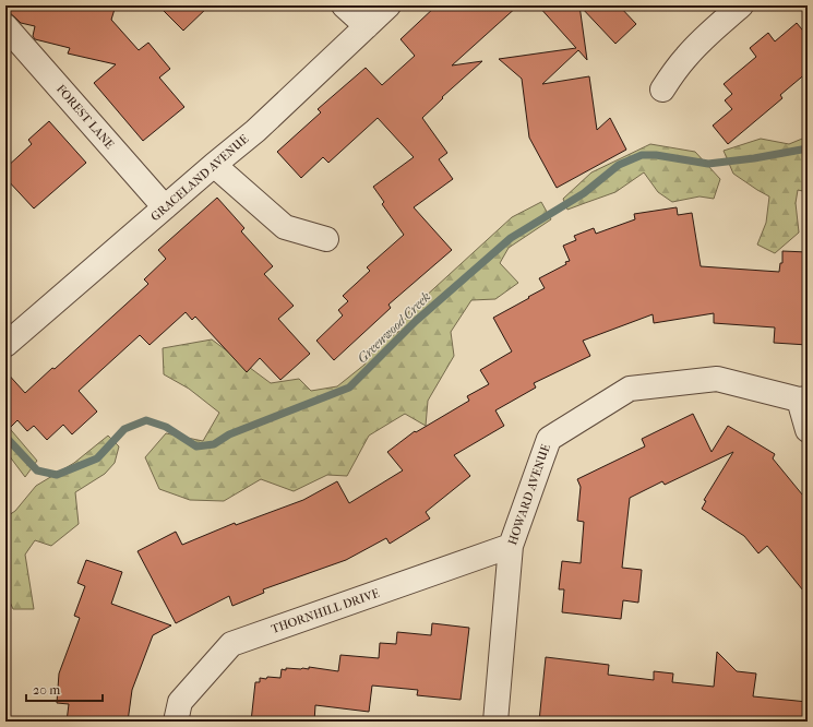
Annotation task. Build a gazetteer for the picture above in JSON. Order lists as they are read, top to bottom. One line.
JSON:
{"streets":{"street":["FOREST LANE","GRACELAND AVENUE","HOWARD AVENUE","THORNHILL DRIVE"]},"crossings":[["FOREST LANE","GRACELAND AVENUE"],["HOWARD AVENUE","THORNHILL DRIVE"]],"water":["Greenwood Creek"],"scale_bar":"20 m"}
